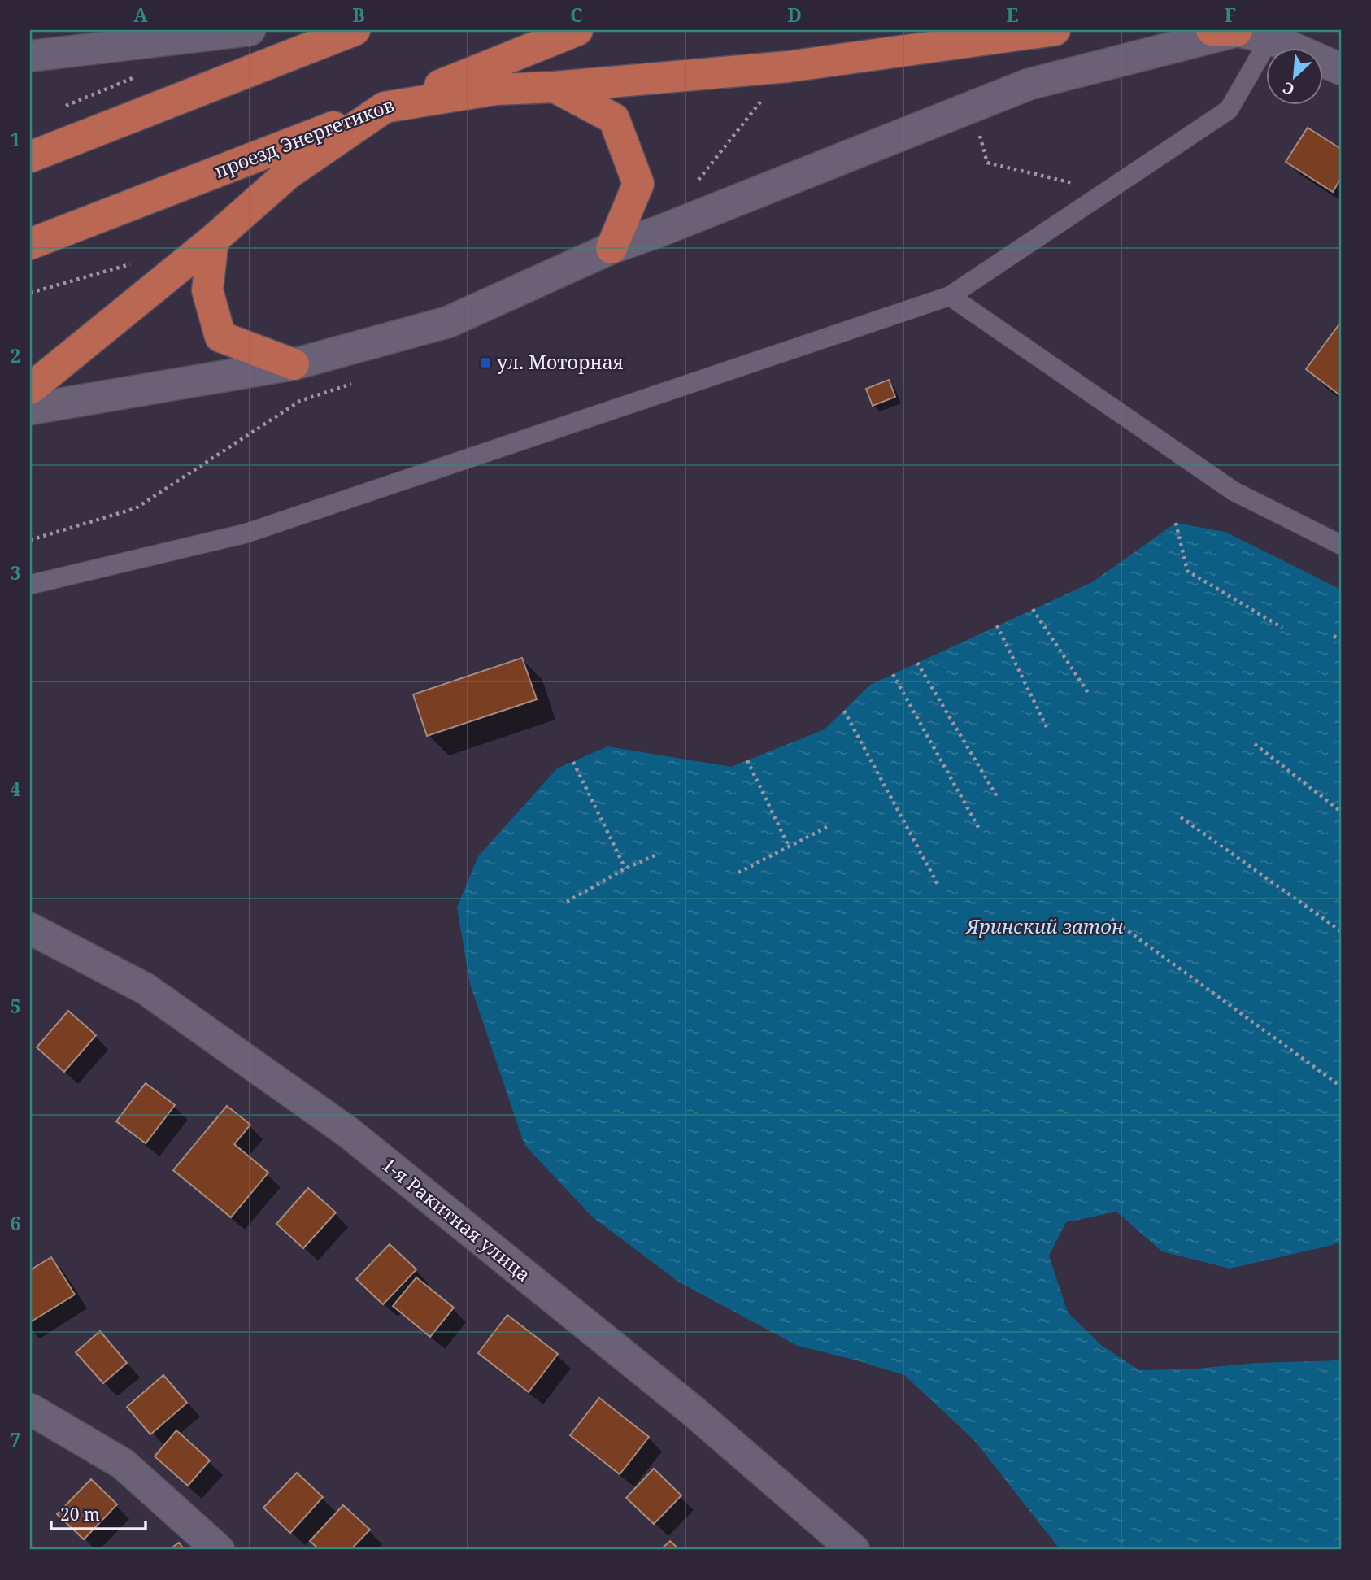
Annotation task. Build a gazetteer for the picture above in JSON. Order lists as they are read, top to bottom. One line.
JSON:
{"streets":{"main road":["проезд Энергетиков"],"street":["1-я Ракитная улица"]},"water":["Яринский затон"],"places":{"transit":["ул. Моторная"]},"scale_bar":"20 m","north":"bottom left","grid":{"columns":["A","B","C","D","E","F"],"rows":["1","2","3","4","5","6","7"]}}
